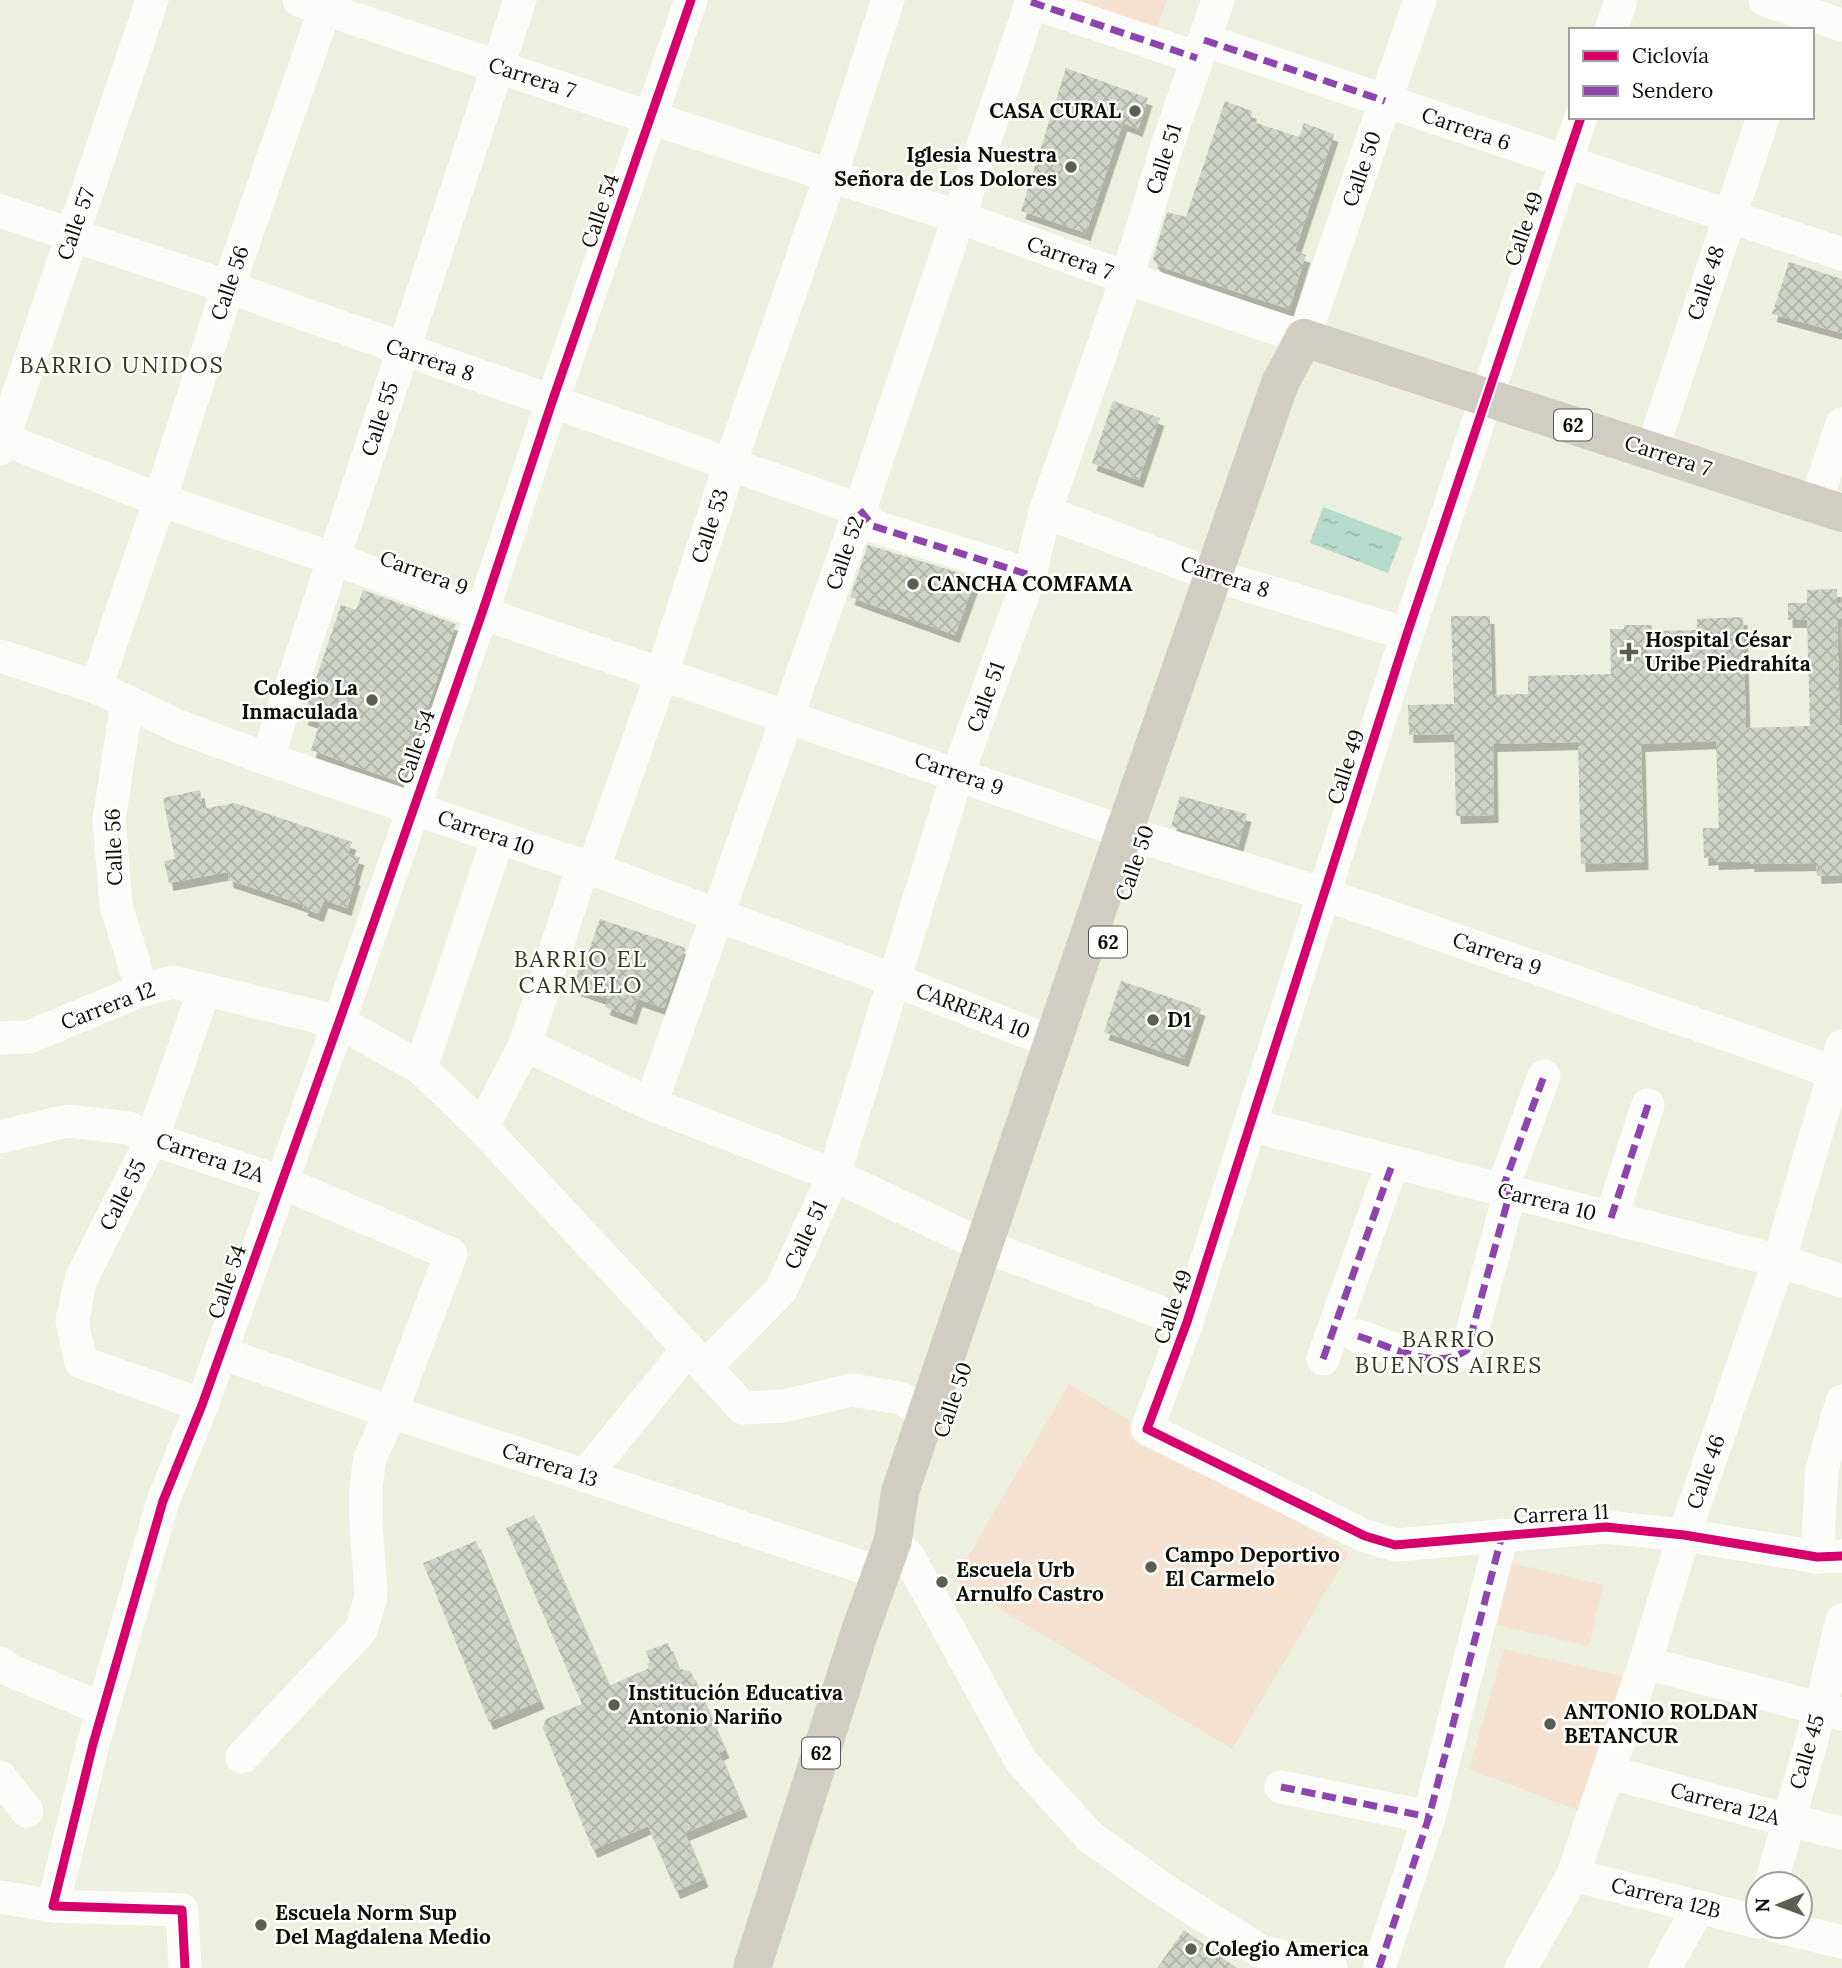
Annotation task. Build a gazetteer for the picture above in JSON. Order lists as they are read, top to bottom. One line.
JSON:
{"streets":{"main road":["Carrera 7","Calle 50","62"],"street":["Carrera 6","Calle 51","Calle 54","Calle 57","Calle 49","Calle 56","Calle 48","Carrera 8","Calle 55","Calle 53","Calle 52","Carrera 9","Carrera 10","Carrera 12","CARRERA 10","Carrera 12A","Carrera 13","Calle 46","Carrera 11","Calle 45","Carrera 12B"]},"crossings":[["Carrera 7","Calle 51"],["Carrera 7","Calle 50"],["Carrera 7","Calle 54"],["Carrera 7","Calle 49"],["Carrera 7","Calle 56"],["Carrera 7","Calle 48"],["Carrera 7","Calle 55"],["Carrera 7","Calle 53"],["Carrera 7","Calle 52"],["Carrera 6","Calle 51"],["Carrera 6","Calle 50"],["Carrera 6","Calle 49"],["Carrera 6","Calle 48"],["Carrera 6","Calle 52"],["Calle 51","Carrera 8"],["Calle 51","Carrera 9"],["Calle 51","Carrera 10"],["Calle 51","Carrera 12"],["Calle 51","CARRERA 10"],["Calle 51","Carrera 13"],["Calle 50","Carrera 8"],["Calle 50","Carrera 9"],["Calle 50","Carrera 12"],["Calle 50","CARRERA 10"],["Calle 50","Carrera 13"],["Calle 54","Carrera 8"],["Calle 54","Calle 55"],["Calle 54","Carrera 9"],["Calle 54","Carrera 10"],["Calle 54","Carrera 12"],["Calle 54","Carrera 12A"],["Calle 54","Carrera 13"],["Calle 57","Carrera 8"],["Calle 57","Carrera 9"],["Calle 49","Carrera 8"],["Calle 49","Carrera 9"],["Calle 49","Carrera 10"],["Calle 49","Carrera 11"],["Calle 56","Carrera 8"],["Calle 56","Carrera 9"],["Calle 56","Carrera 10"],["Calle 56","Carrera 12"],["Carrera 8","Calle 55"],["Carrera 8","Calle 53"],["Carrera 8","Calle 52"],["Calle 55","Carrera 9"],["Calle 55","Carrera 10"],["Calle 55","Carrera 12"],["Calle 55","Carrera 12A"],["Calle 53","Carrera 9"],["Calle 53","Carrera 10"],["Calle 53","Carrera 12"],["Calle 52","Carrera 9"],["Calle 52","Carrera 10"],["Carrera 9","Calle 46"],["Carrera 10","CARRERA 10"],["Carrera 10","Calle 46"],["Carrera 12A","Carrera 13"],["Carrera 12A","Calle 46"],["Carrera 12A","Calle 45"],["Calle 46","Carrera 11"],["Calle 46","Carrera 12B"]],"districts":["BARRIO UNIDOS","BARRIO EL CARMELO","BARRIO BUENOS AIRES"],"places":{"other":["CASA CURAL","Iglesia Nuestra Señora de Los Dolores","CANCHA COMFAMA","Colegio La Inmaculada","D1","Campo Deportivo El Carmelo","Escuela Urb Arnulfo Castro","Institución Educativa Antonio Nariño","ANTONIO ROLDAN BETANCUR","Escuela Norm Sup Del Magdalena Medio","Colegio America"],"health":["Hospital César Uribe Piedrahíta"]},"legend":["Ciclovía","Sendero"],"north":"left"}
